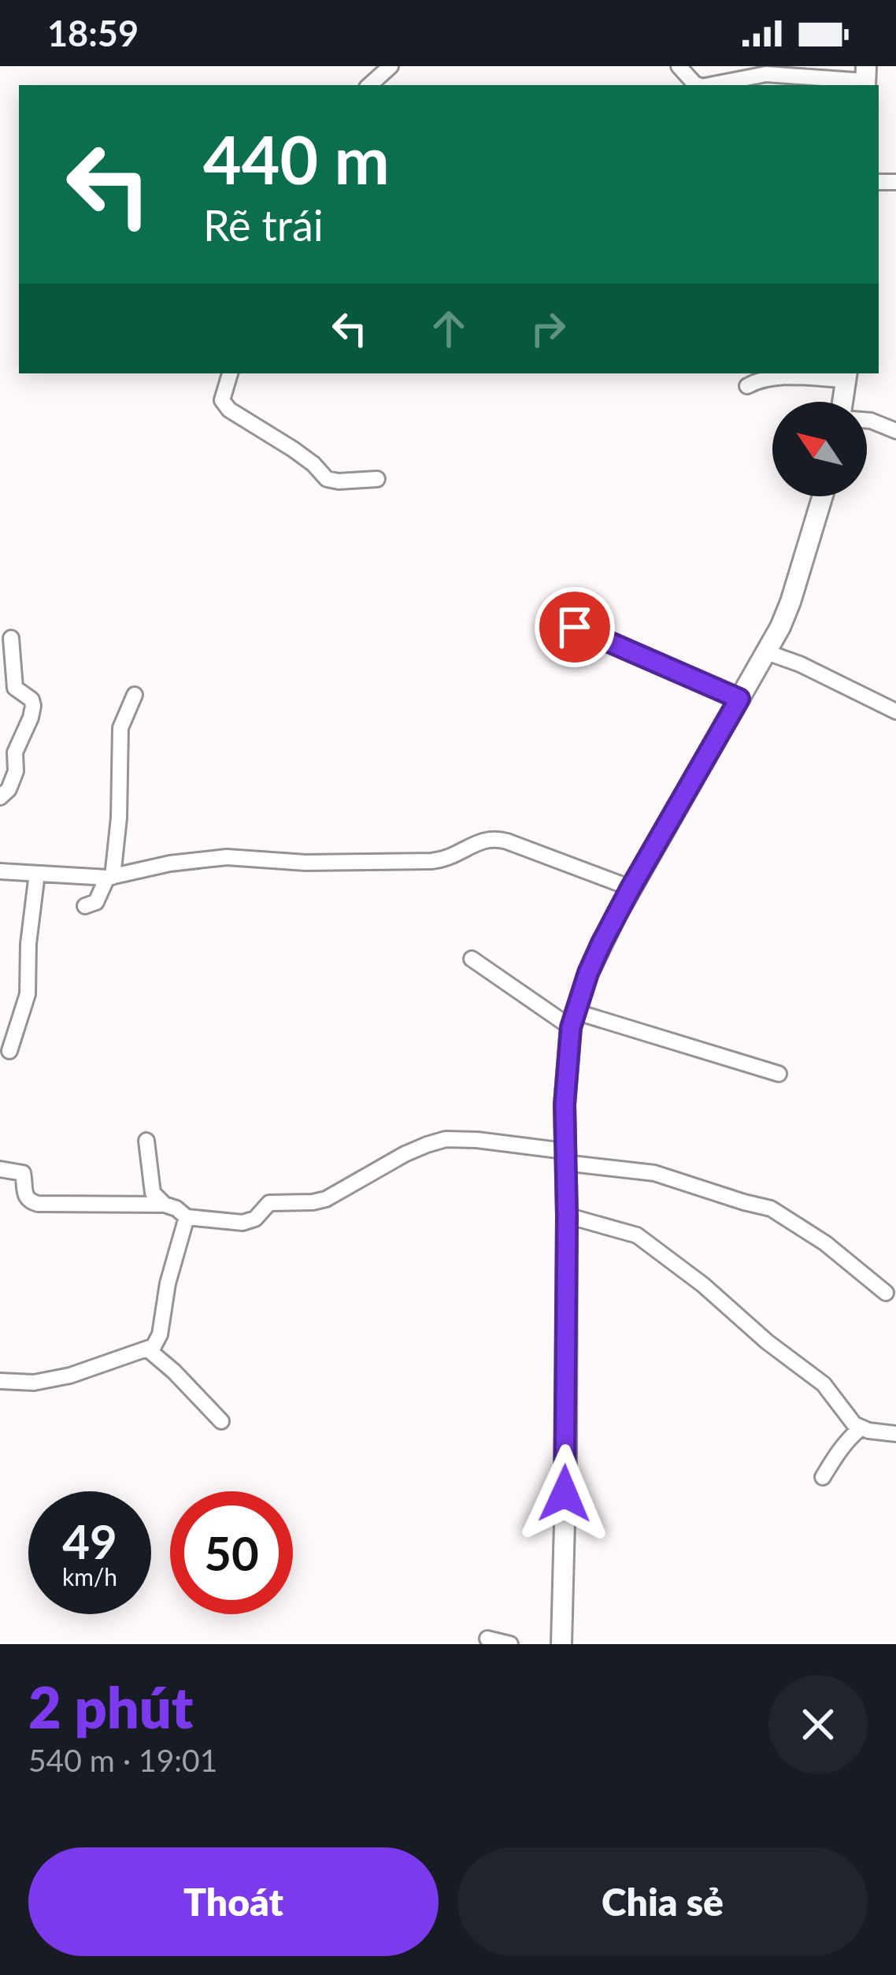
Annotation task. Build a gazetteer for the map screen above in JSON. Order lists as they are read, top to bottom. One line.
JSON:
{"north":"top left","page":{"status":"18:59","turn":["440 m","Rẽ trái"],"speed":"49 km/h","limit":"50","heading":["2 phút","540 m · 19:01"],"buttons":["Thoát","Chia sẻ"]}}
